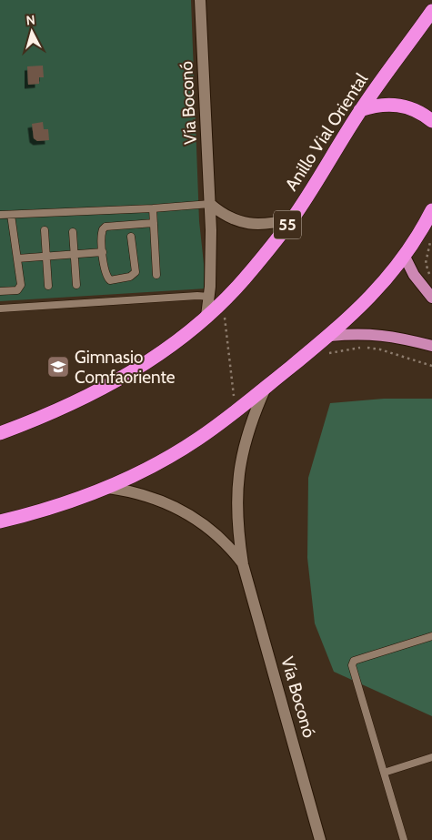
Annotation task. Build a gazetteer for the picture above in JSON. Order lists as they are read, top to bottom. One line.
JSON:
{"streets":{"highway":["Anillo Vial Oriental","55"],"main road":["Vía Boconó"]},"crossings":[["Vía Boconó","Anillo Vial Oriental"]],"places":{"school or university":["Gimnasio Comfaoriente"]},"north":"top"}
